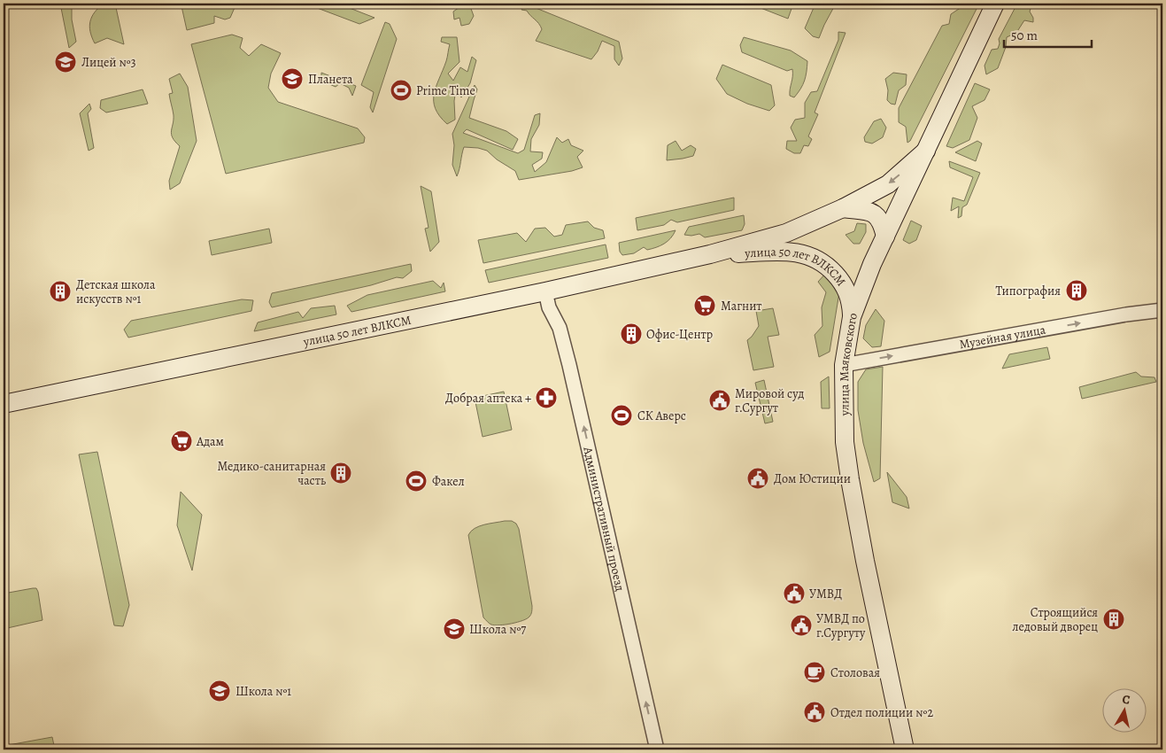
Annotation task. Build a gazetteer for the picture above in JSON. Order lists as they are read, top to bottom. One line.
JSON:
{"streets":{"main road":["улица 50 лет ВЛКСМ","улица Маяковского"],"street":["Музейная улица","Административный проезд"]},"crossings":[["улица 50 лет ВЛКСМ","улица Маяковского"],["улица 50 лет ВЛКСМ","Административный проезд"],["Музейная улица","улица Маяковского"]],"one_way":["Музейная улица","Административный проезд"],"places":{"school or university":["Лицей №3","Планета","Школа №7","Школа №1"],"sports":["Prime Time","СК Аверс","Факел"],"building":["Типография","Детская школа искусств №1","Офис-Центр","Медико-санитарная часть","Строящийся ледовый дворец"],"supermarket":["Магнит","Адам"],"pharmacy":["Добрая аптека +"],"public building":["Мировой суд г.Сургут","Дом Юстиции","УМВД","УМВД по г.Сургуту","Отдел полиции №2"],"cafe":["Столовая"]},"scale_bar":"50 m","north":"top"}
